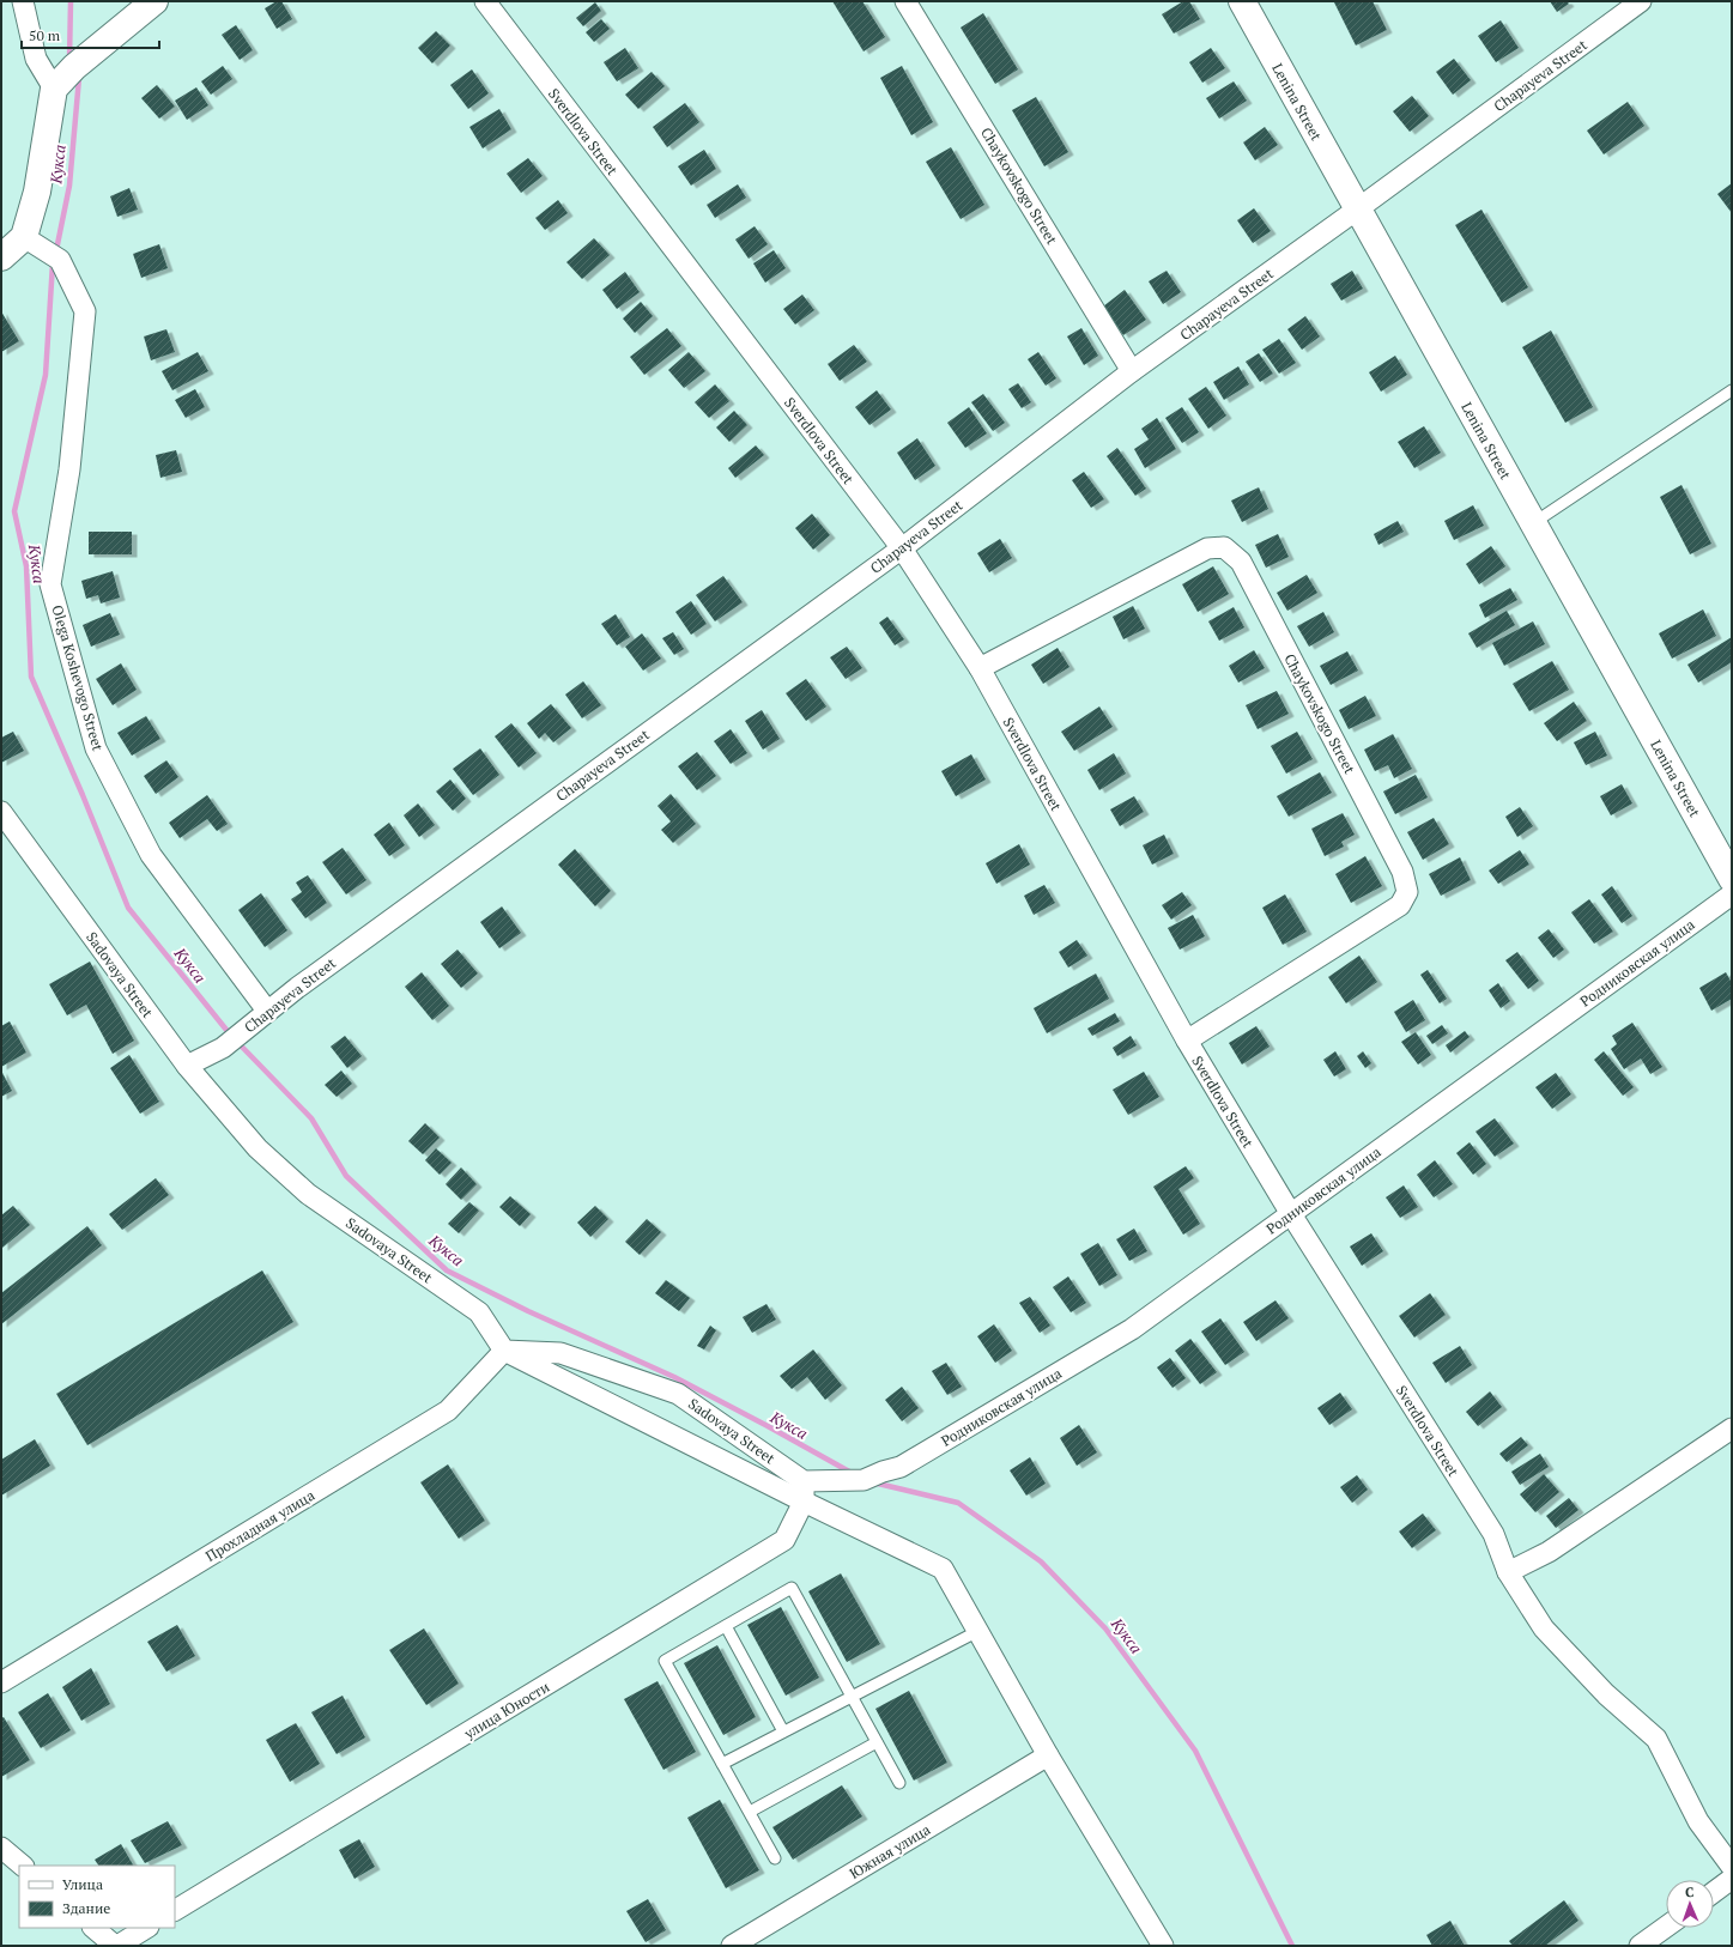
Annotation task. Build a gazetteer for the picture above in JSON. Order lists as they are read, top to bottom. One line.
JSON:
{"streets":{"street":["Chapayeva Street","Lenina Street","Sverdlova Street","Chaykovskogo Street","Olega Koshevogo Street","Родниковская улица","Sadovaya Street","Прохладная улица","улица Юности","Южная улица"]},"crossings":[["Chapayeva Street","Lenina Street"],["Chapayeva Street","Sverdlova Street"],["Chapayeva Street","Chaykovskogo Street"],["Chapayeva Street","Olega Koshevogo Street"],["Chapayeva Street","Sadovaya Street"],["Sverdlova Street","Chaykovskogo Street"],["Sverdlova Street","Родниковская улица"],["Родниковская улица","Sadovaya Street"],["Родниковская улица","улица Юности"],["Sadovaya Street","Прохладная улица"],["Sadovaya Street","улица Юности"]],"water":["Кукса"],"legend":["Улица","Здание"],"scale_bar":"50 m","north":"top"}
